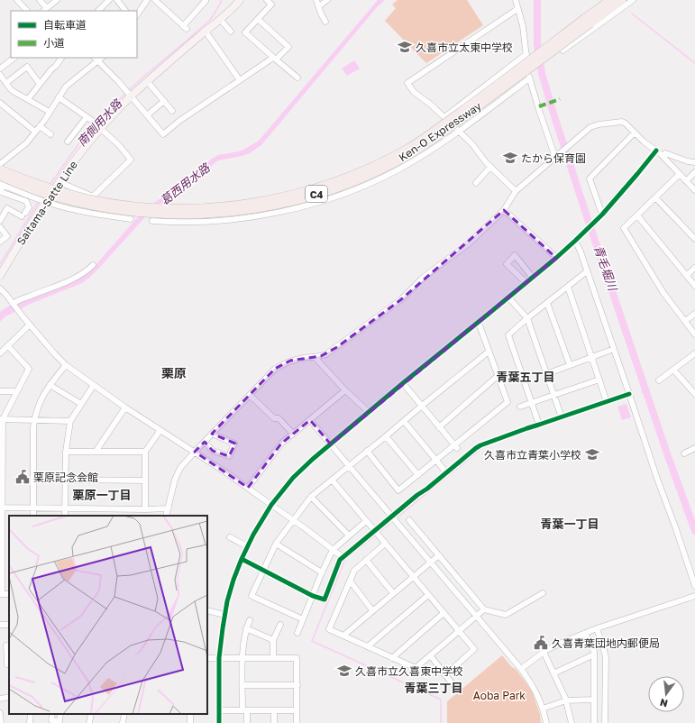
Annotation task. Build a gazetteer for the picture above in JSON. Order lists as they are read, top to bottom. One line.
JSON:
{"streets":{"highway":["Ken-O Expressway","C4"],"main road":["Saitama-Satte Line"]},"districts":["栗原","青葉五丁目","栗原一丁目","青葉一丁目","青葉三丁目"],"water":["南側用水路","葛西用水路","青毛堀川"],"parks":["Aoba Park"],"places":{"school or university":["久喜市立太東中学校","たから保育園","久喜市立青葉小学校","久喜市立久喜東中学校"],"public building":["栗原記念会館","久喜青葉団地内郵便局"]},"legend":["自転車道","小道"],"north":"bottom"}
